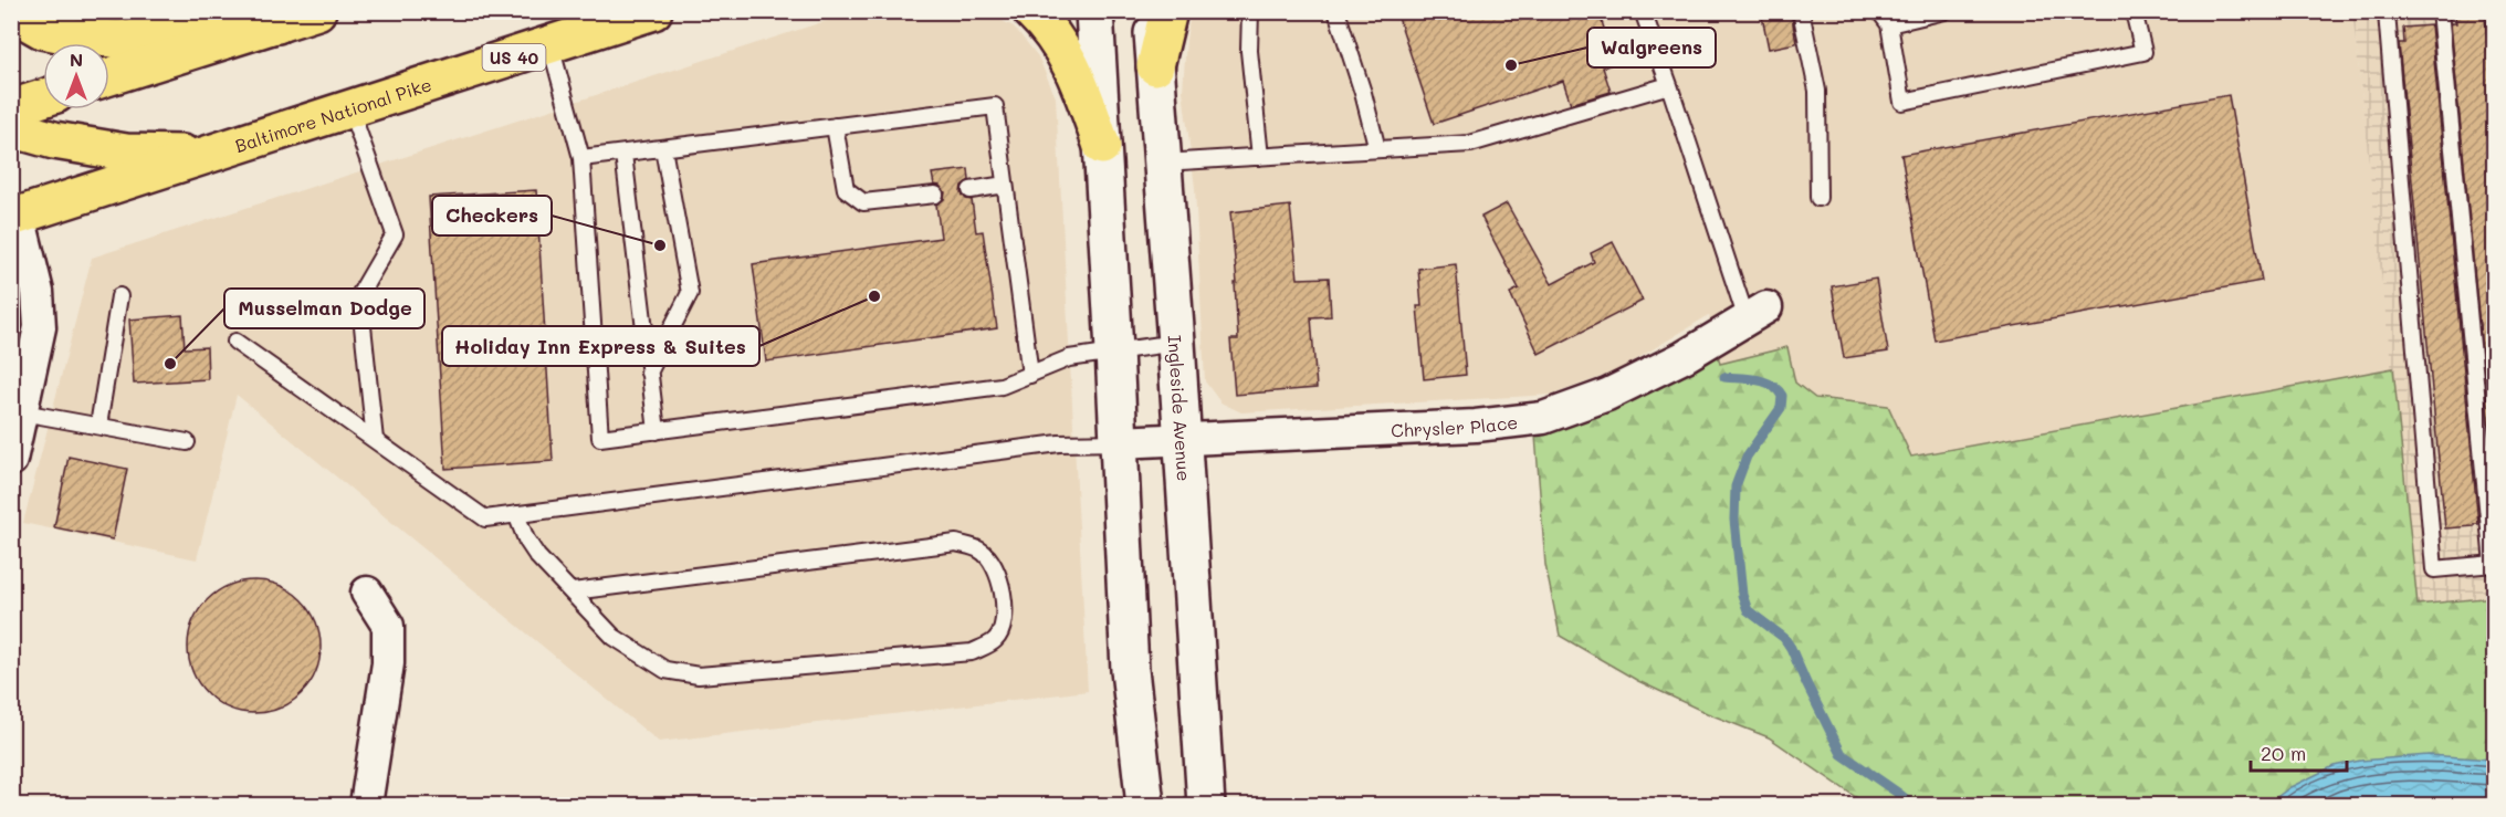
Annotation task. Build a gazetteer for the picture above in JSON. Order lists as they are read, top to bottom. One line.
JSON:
{"streets":{"main road":["US 40","Baltimore National Pike","Ingleside Avenue"],"street":["Chrysler Place"]},"crossings":[["Ingleside Avenue","Chrysler Place"]],"places":["Walgreens","Checkers","Holiday Inn Express & Suites","Musselman Dodge"],"scale_bar":"20 m","north":"top"}
